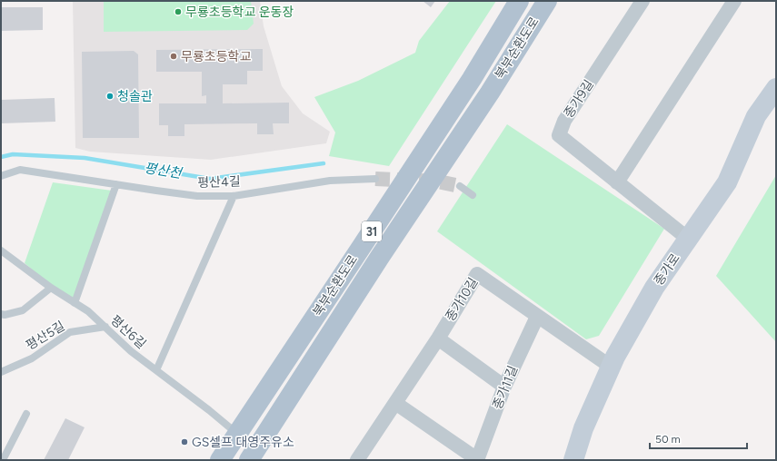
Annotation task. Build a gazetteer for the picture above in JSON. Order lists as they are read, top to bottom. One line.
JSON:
{"streets":{"main road":["북부순환도로","31","종가로"],"street":["종가9길","종가10길","종가11길"],"lane":["평산4길","평산6길","평산5길"]},"crossings":[["북부순환도로","평산6길"],["종가9길","종가로"],["종가로","종가10길"],["종가10길","종가11길"],["평산6길","평산5길"]],"water":["평산천"],"places":["무룡초등학교 운동장","무룡초등학교","청솔관","GS셀프 대영주유소"],"scale_bar":"50 m"}
